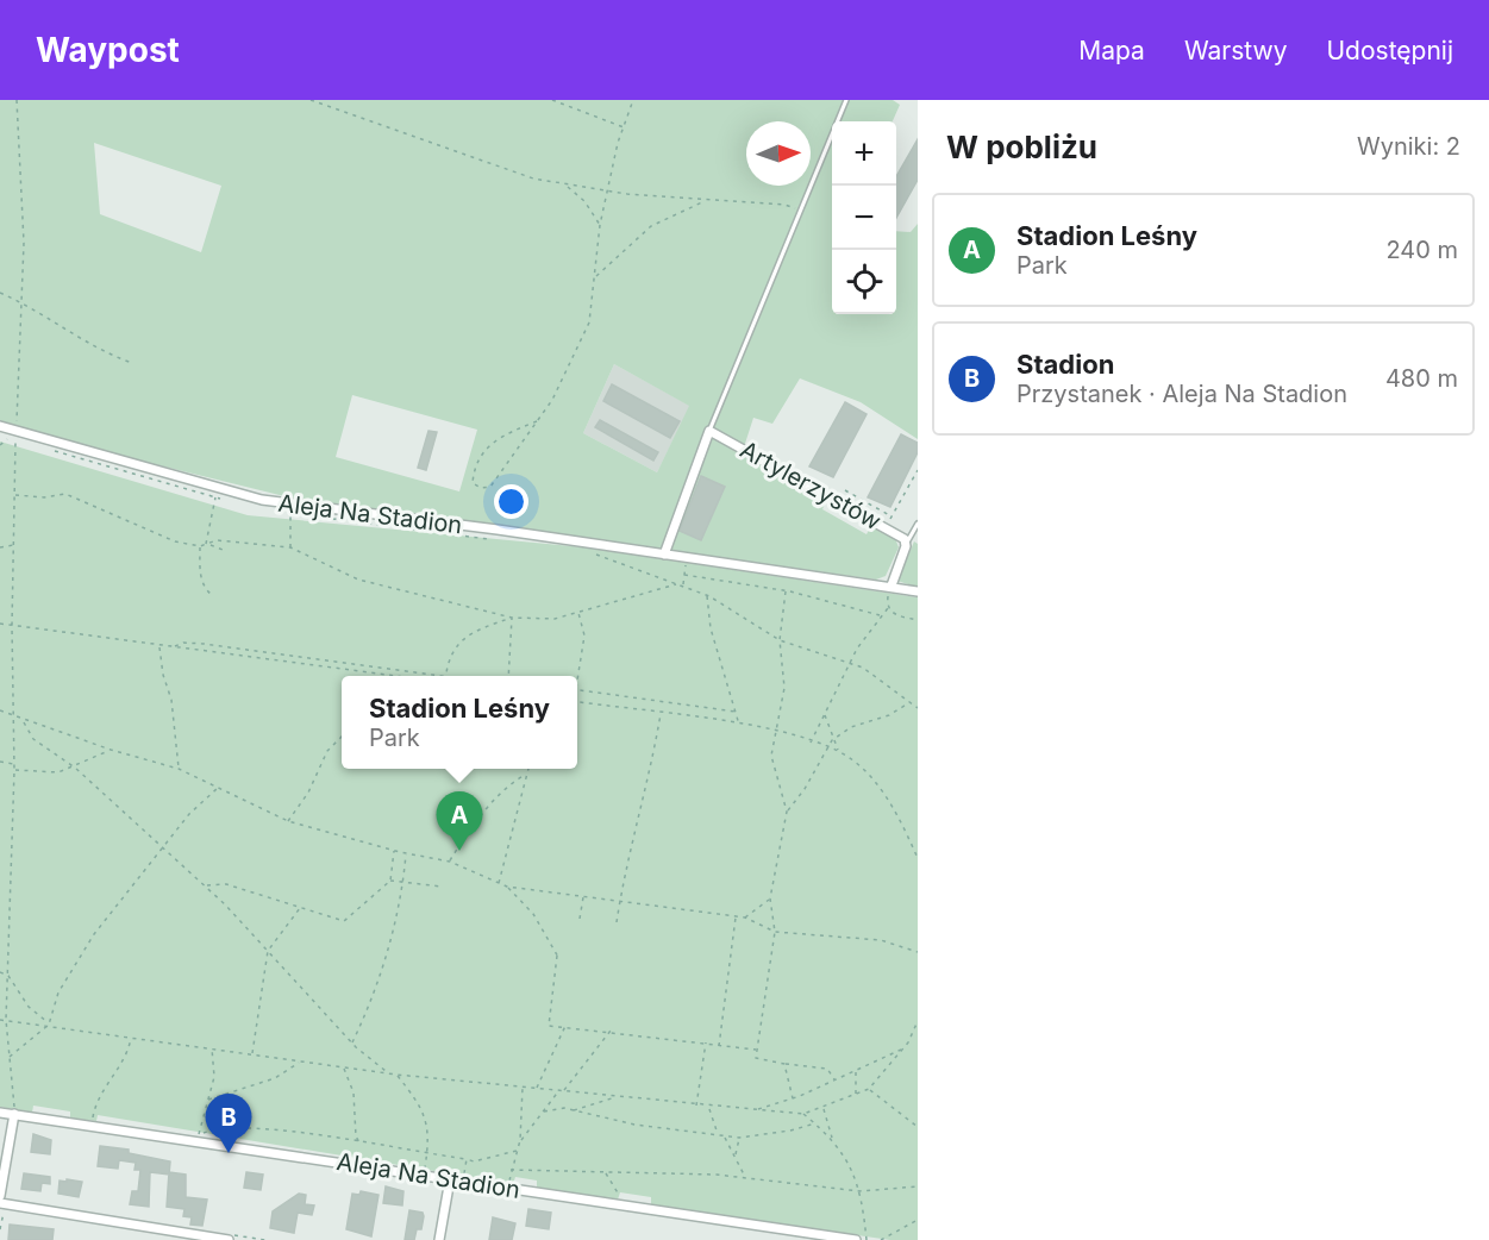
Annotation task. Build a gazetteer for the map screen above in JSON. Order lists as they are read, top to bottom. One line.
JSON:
{"streets":{"street":["Artylerzystów","Aleja Na Stadion"]},"crossings":[["Artylerzystów","Aleja Na Stadion"]],"north":"right","page":{"header":"Waypost","nav":["Mapa","Warstwy","Udostępnij"],"heading":["W pobliżu","Wyniki: 2"],"map_buttons":["+","−"],"list":[{"mark":"A","name":"Stadion Leśny","note":"Park","value":"240 m"},{"mark":"B","name":"Stadion","note":"Przystanek · Aleja Na Stadion","value":"480 m"}],"popup":["Stadion Leśny","Park"],"pins":["A","B"]}}
